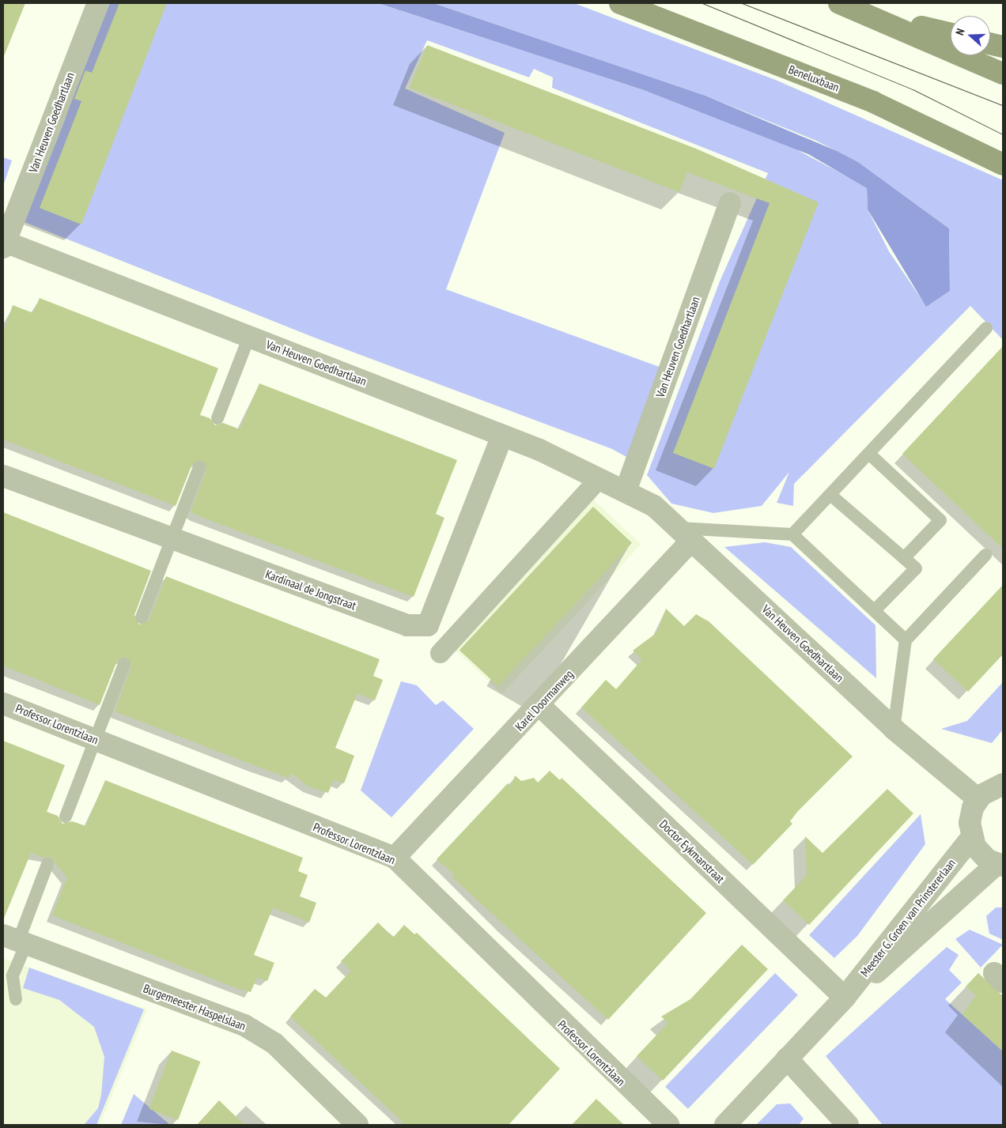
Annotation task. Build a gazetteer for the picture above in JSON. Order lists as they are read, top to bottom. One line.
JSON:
{"streets":{"main road":["Beneluxbaan"],"street":["Van Heuven Goedhartlaan","Kardinaal de Jongstraat","Karel Doormanweg","Professor Lorentzlaan","Doctor Eykmanstraat","Meester G. Groen van Prinstererlaan","Burgemeester Haspelslaan"]},"crossings":[["Van Heuven Goedhartlaan","Kardinaal de Jongstraat"],["Van Heuven Goedhartlaan","Karel Doormanweg"],["Karel Doormanweg","Professor Lorentzlaan"],["Karel Doormanweg","Doctor Eykmanstraat"],["Doctor Eykmanstraat","Meester G. Groen van Prinstererlaan"]],"north":"left"}
